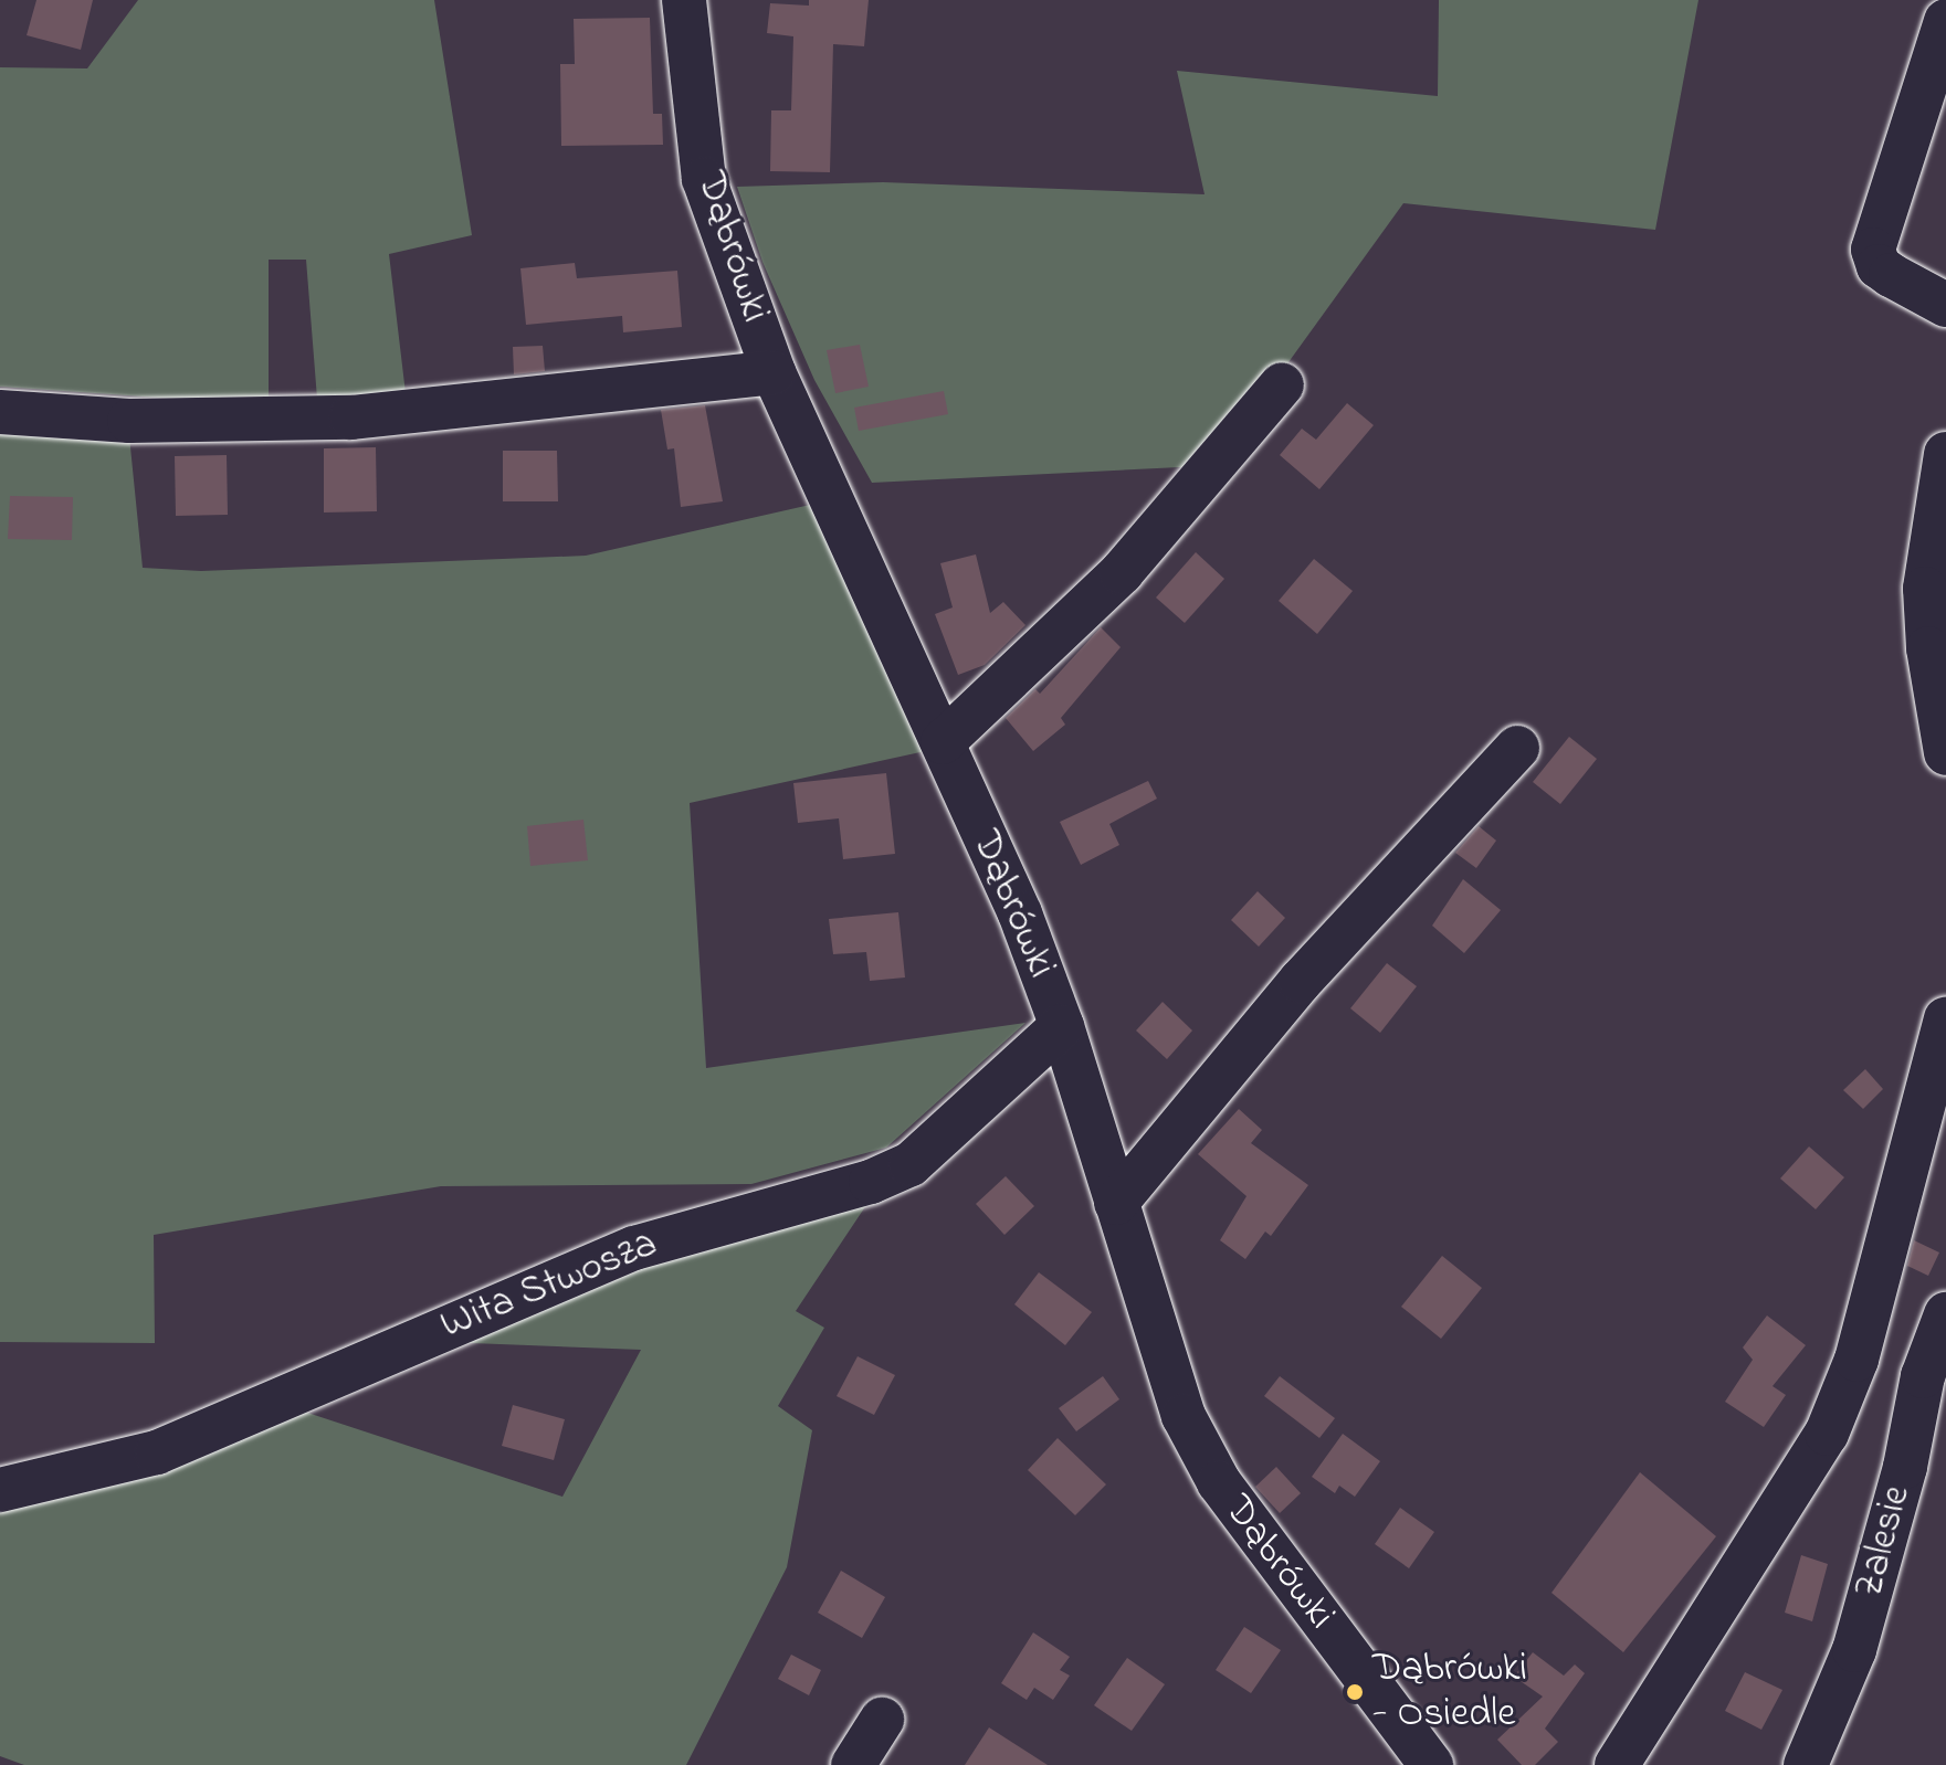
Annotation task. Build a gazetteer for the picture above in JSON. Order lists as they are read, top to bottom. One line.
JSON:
{"streets":{"street":["Dąbrówki","Wita Stwosza","Zalesie"]},"crossings":[["Dąbrówki","Wita Stwosza"]],"places":["Dąbrówki - Osiedle"]}
